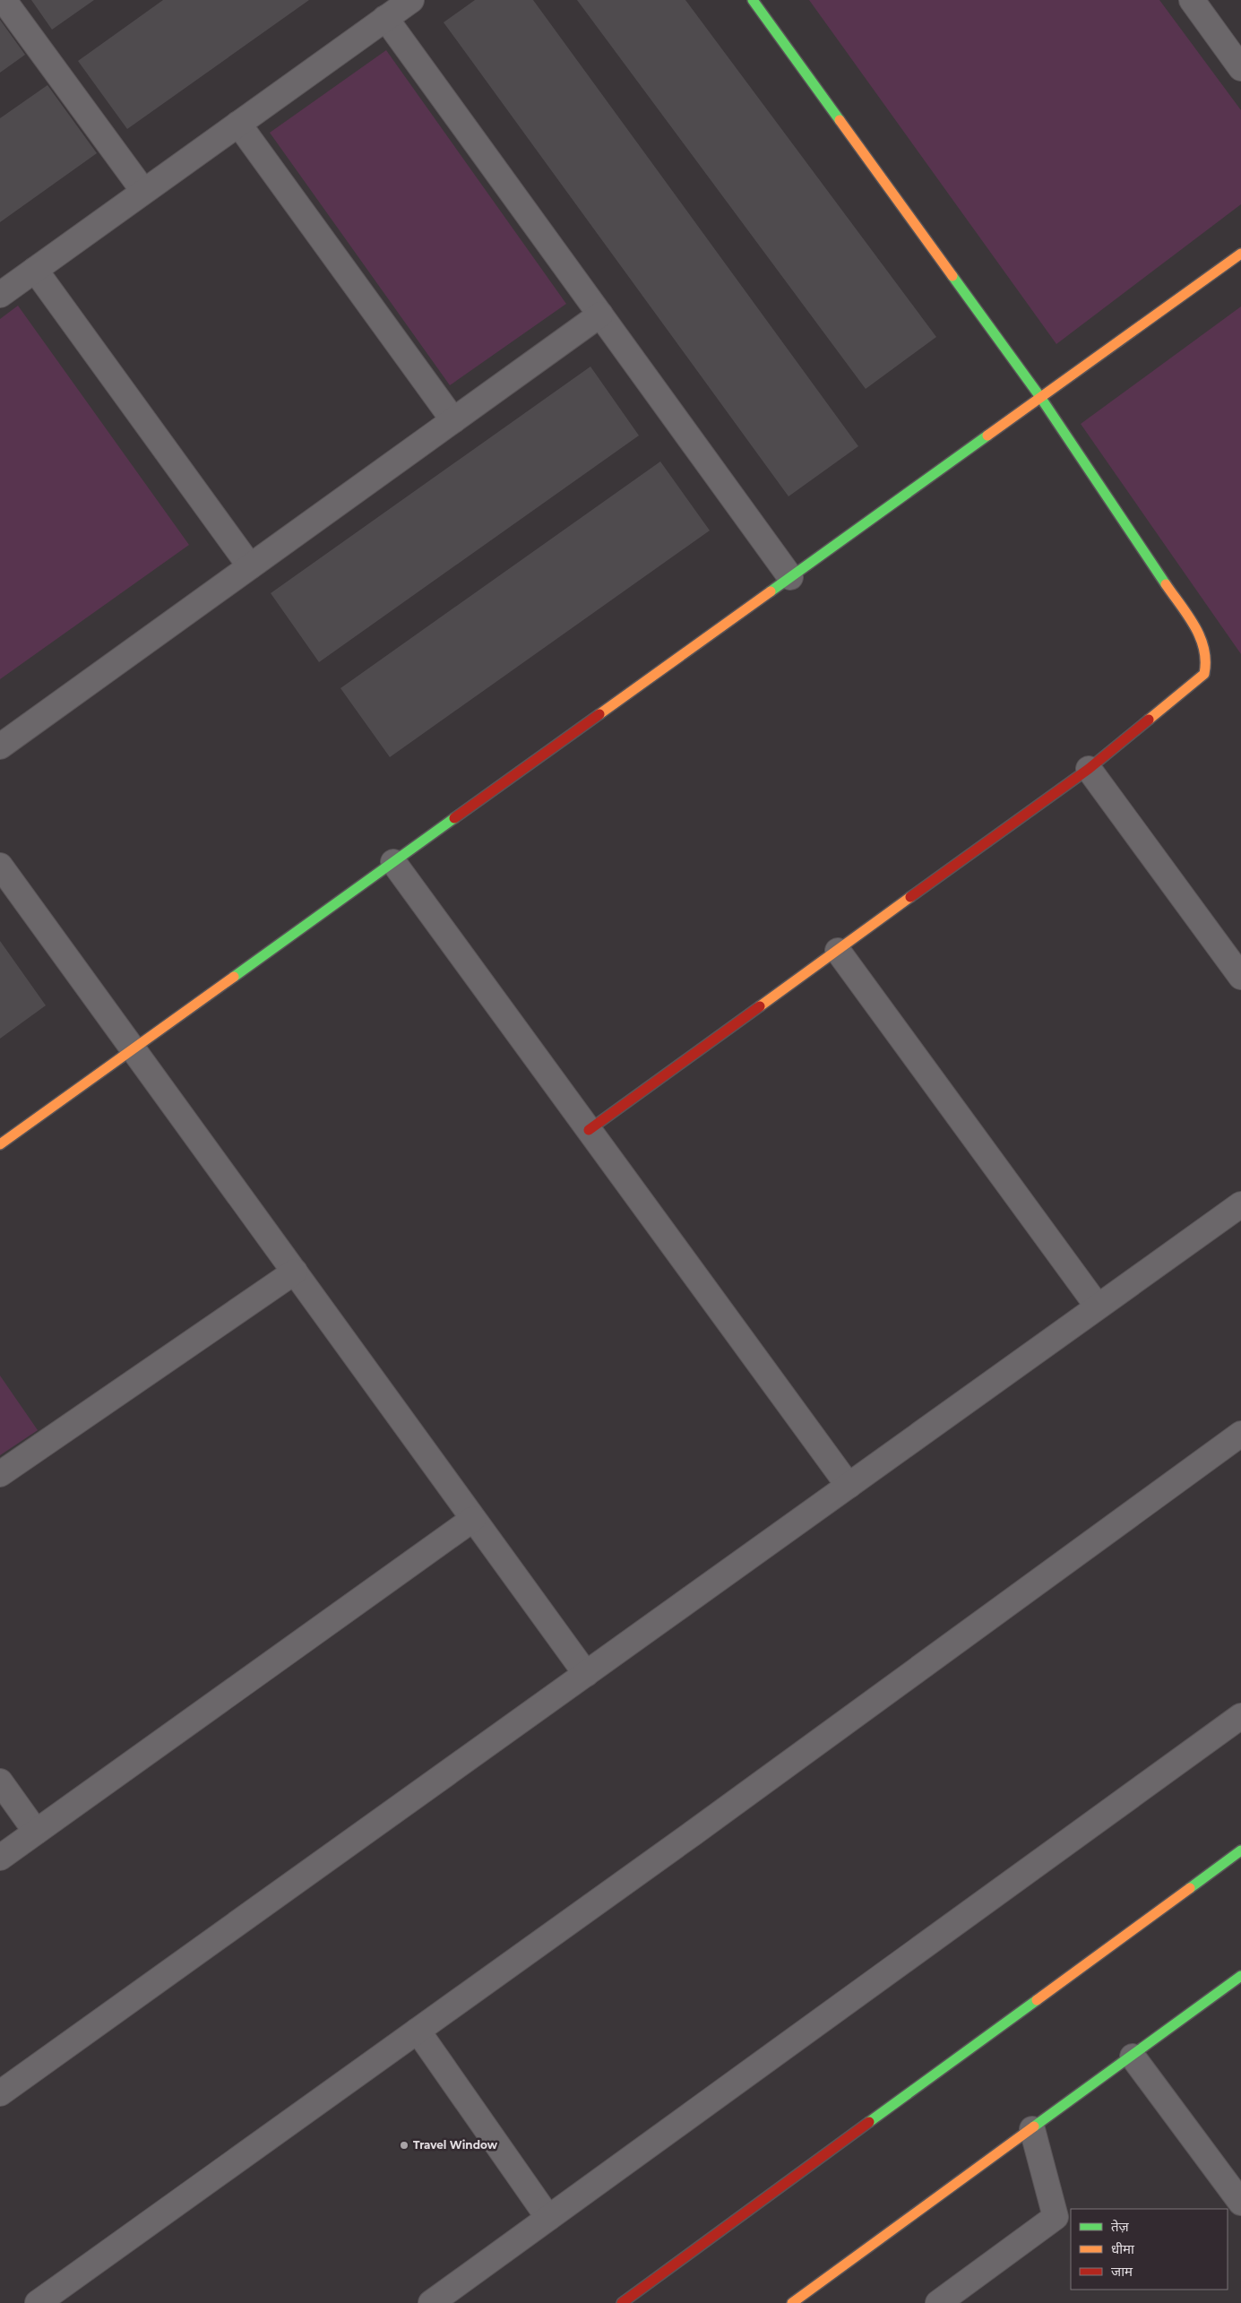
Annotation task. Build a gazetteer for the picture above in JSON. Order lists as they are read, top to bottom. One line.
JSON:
{"places":["Travel Window"],"legend":["तेज़","धीमा","जाम"]}
